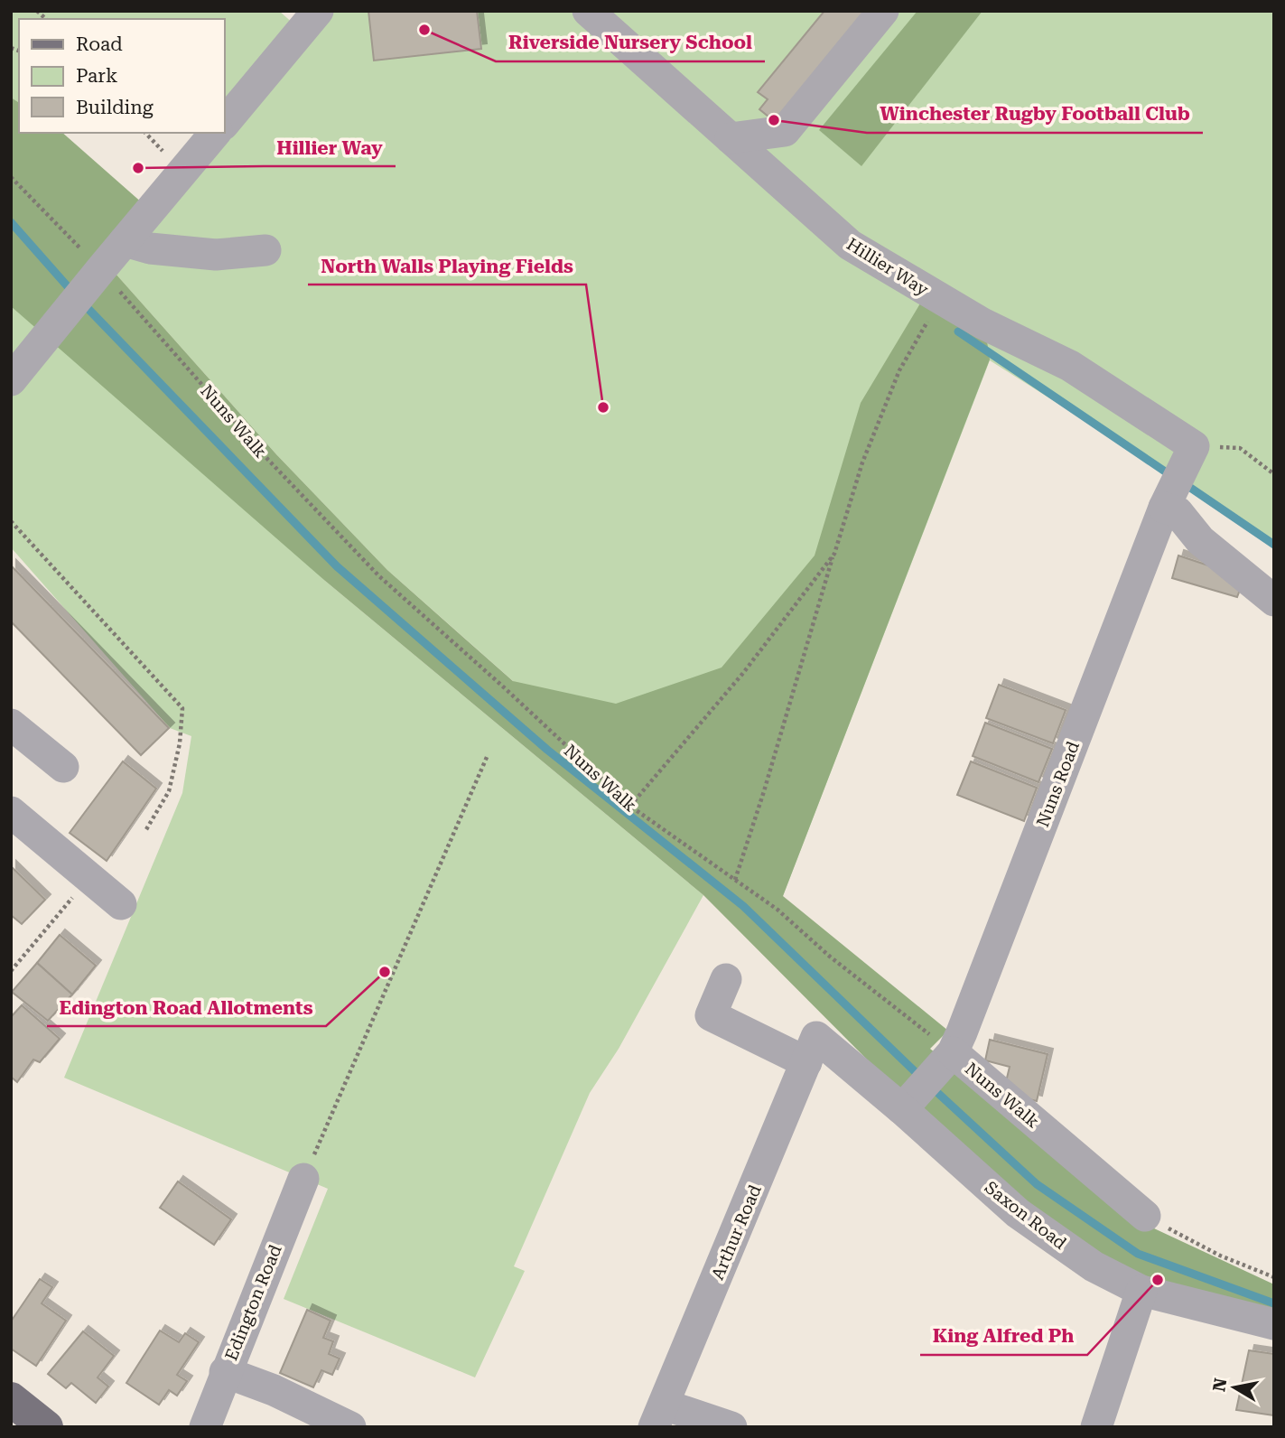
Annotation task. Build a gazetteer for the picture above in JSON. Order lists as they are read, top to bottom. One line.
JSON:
{"streets":{"street":["Hillier Way","Nuns Walk","Nuns Road","Saxon Road","Arthur Road","Edington Road"]},"crossings":[["Hillier Way","Nuns Road"],["Nuns Walk","Nuns Road"],["Nuns Road","Saxon Road"],["Saxon Road","Arthur Road"]],"places":["Riverside Nursery School","Winchester Rugby Football Club","Hillier Way","North Walls Playing Fields","Edington Road Allotments","King Alfred Ph"],"legend":["Road","Park","Building"],"north":"left"}
